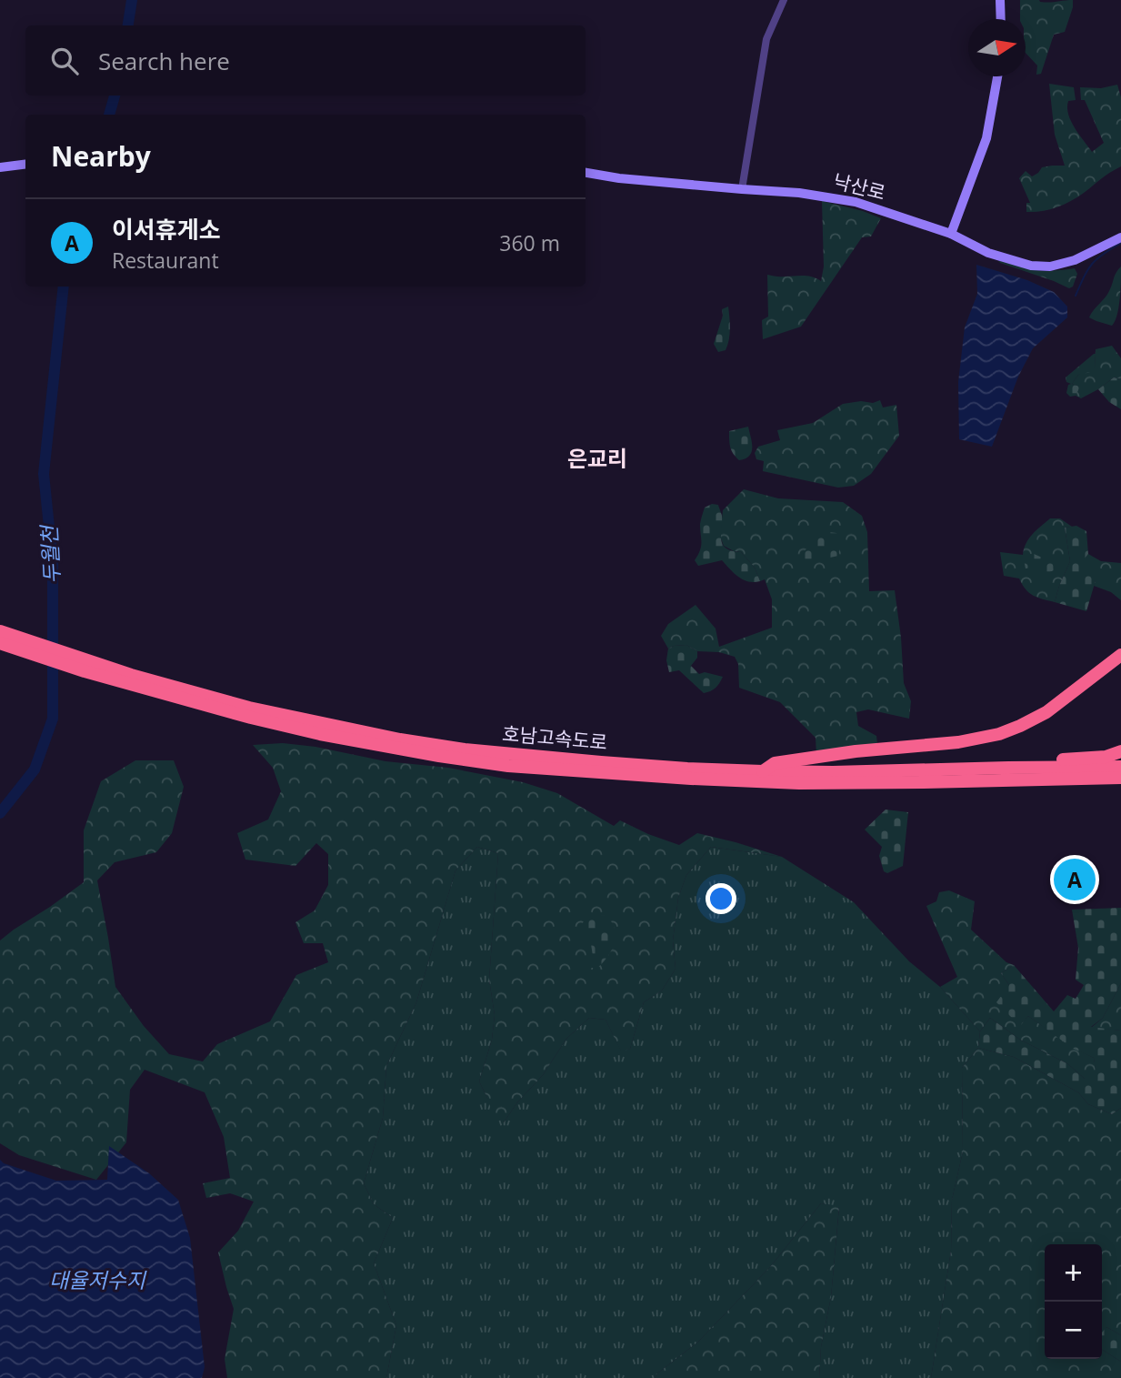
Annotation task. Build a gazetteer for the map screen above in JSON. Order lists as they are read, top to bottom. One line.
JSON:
{"streets":{"highway":["호남고속도로"],"street":["낙산로"]},"districts":["은교리"],"water":["두월천","대율저수지"],"north":"right","page":{"search":"Search here","heading":"Nearby","list":[{"mark":"A","name":"이서휴게소","note":"Restaurant","value":"360 m"}],"pins":"A","map_buttons":["+","−"]}}
